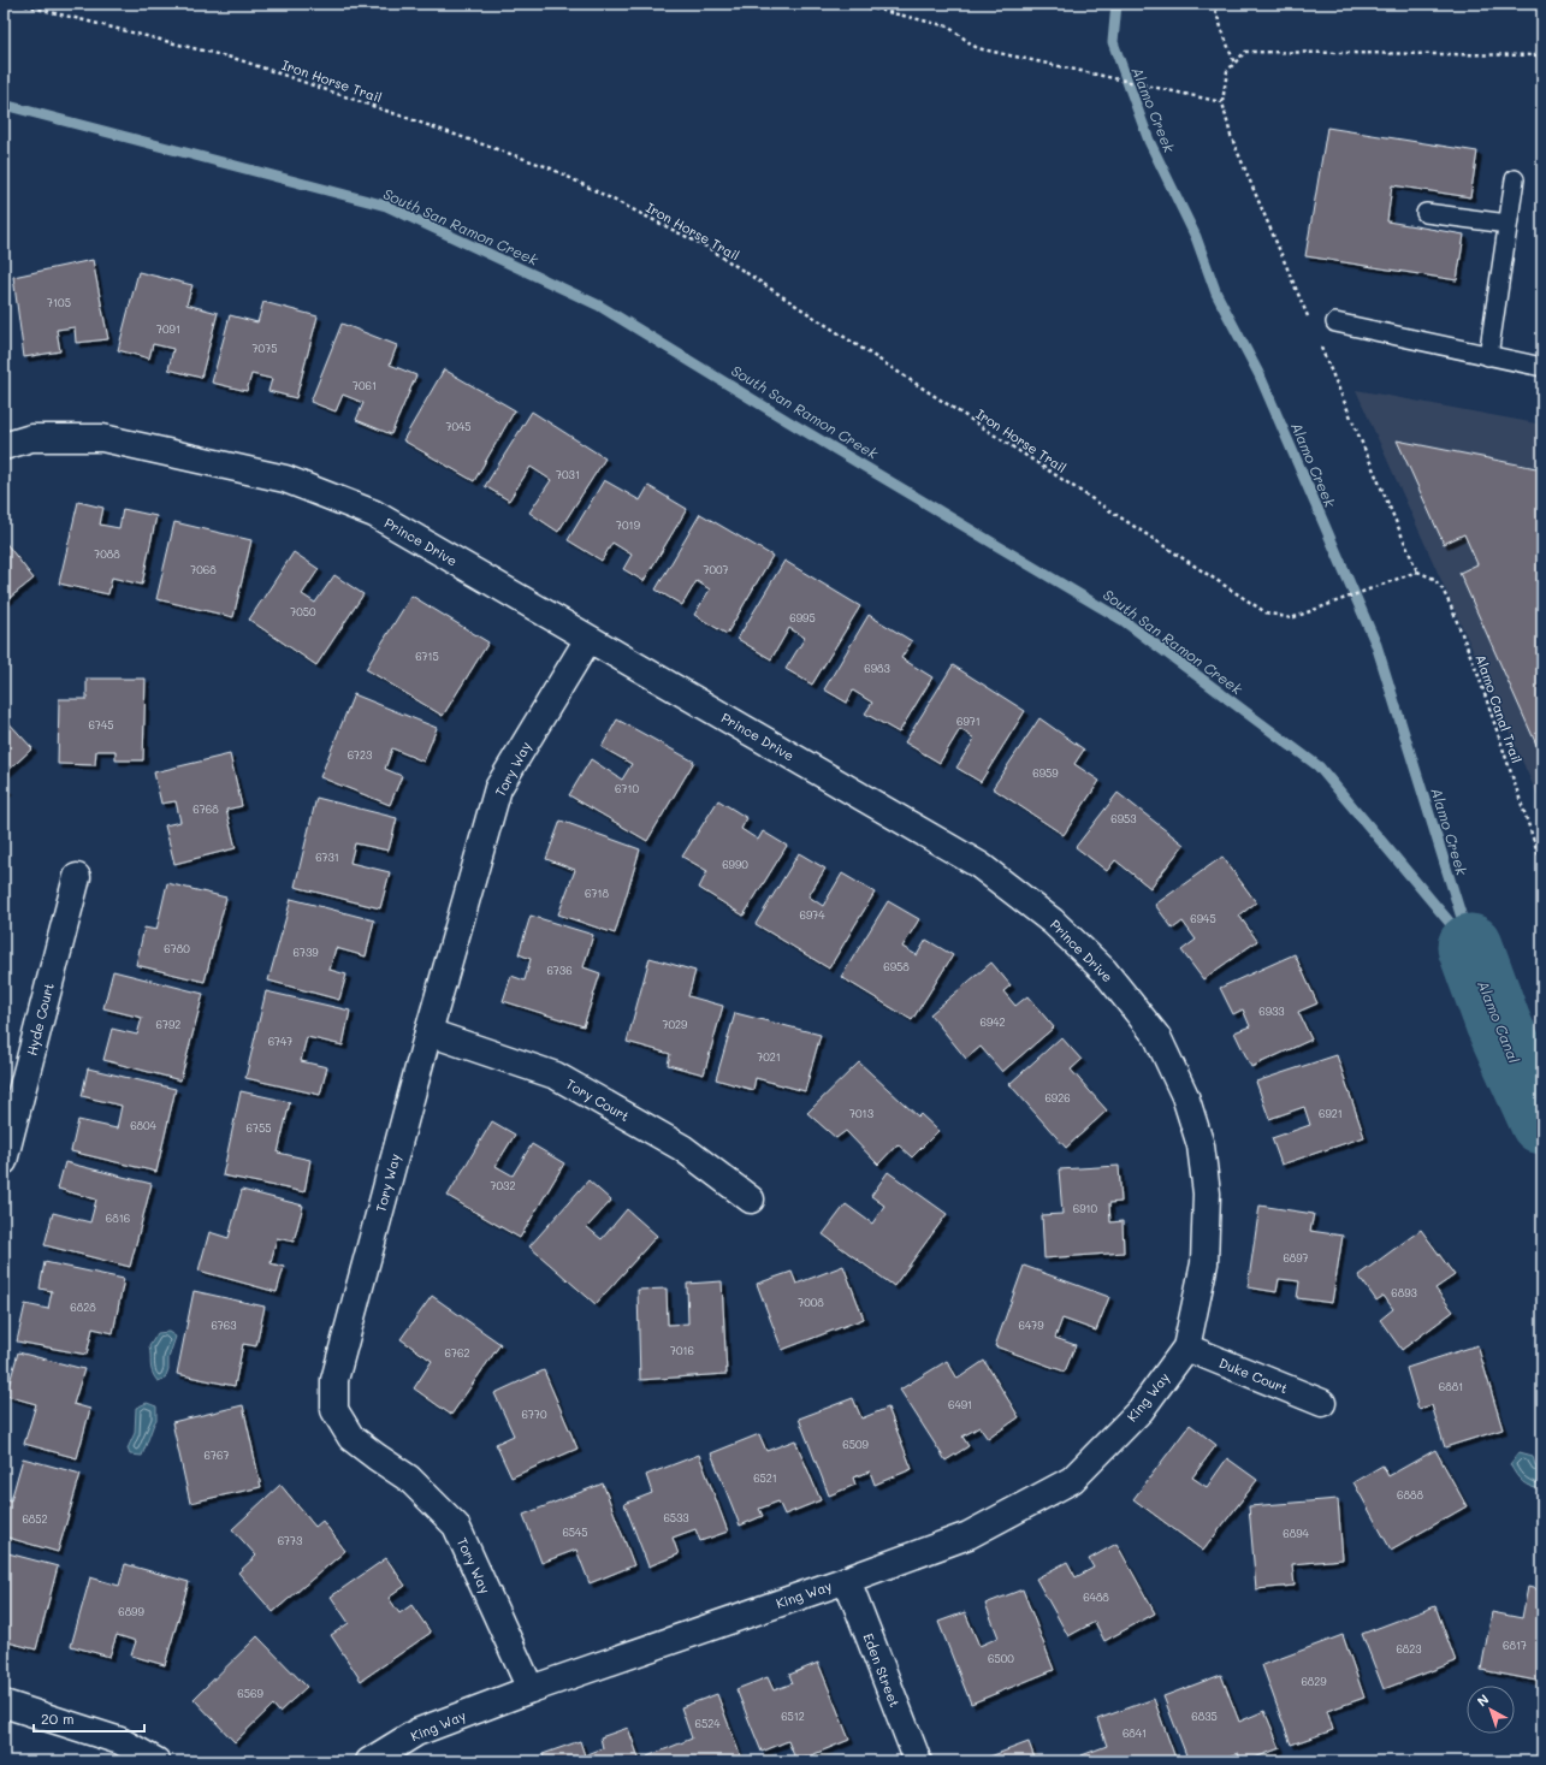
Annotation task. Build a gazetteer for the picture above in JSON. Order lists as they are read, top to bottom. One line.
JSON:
{"streets":{"street":["Prince Drive","Tory Way","Hyde Court","Tory Court","Duke Court","King Way","Eden Street"],"path":["Iron Horse Trail","Alamo Canal Trail"]},"crossings":[["Iron Horse Trail","Alamo Canal Trail"],["Prince Drive","Tory Way"],["Prince Drive","Duke Court"],["Prince Drive","King Way"],["Tory Way","Tory Court"],["Tory Way","King Way"],["Duke Court","King Way"],["King Way","Eden Street"]],"water":["Alamo Creek","South San Ramon Creek","Alamo Canal"],"house_numbers":["7105","7091","7075","7061","7045","7031","7019","7088","7068","7007","7050","6995","6715","6983","6971","6745","6723","6959","6710","6768","6953","6731","6990","6718","6974","6945","6780","6739","6958","6736","6933","6942","6792","7029","6747","7021","6926","7013","6921","6804","6755","7032","6910","6816","6897","6893","7008","6828","6763","6479","7016","6762","6881","6491","6770","6509","6767","6521","6888","6533","6852","6545","6894","6773","6488","6899","6817","6823","6500","6829","6569","6512","6835","6524","6841"],"scale_bar":"20 m","north":"top left"}
